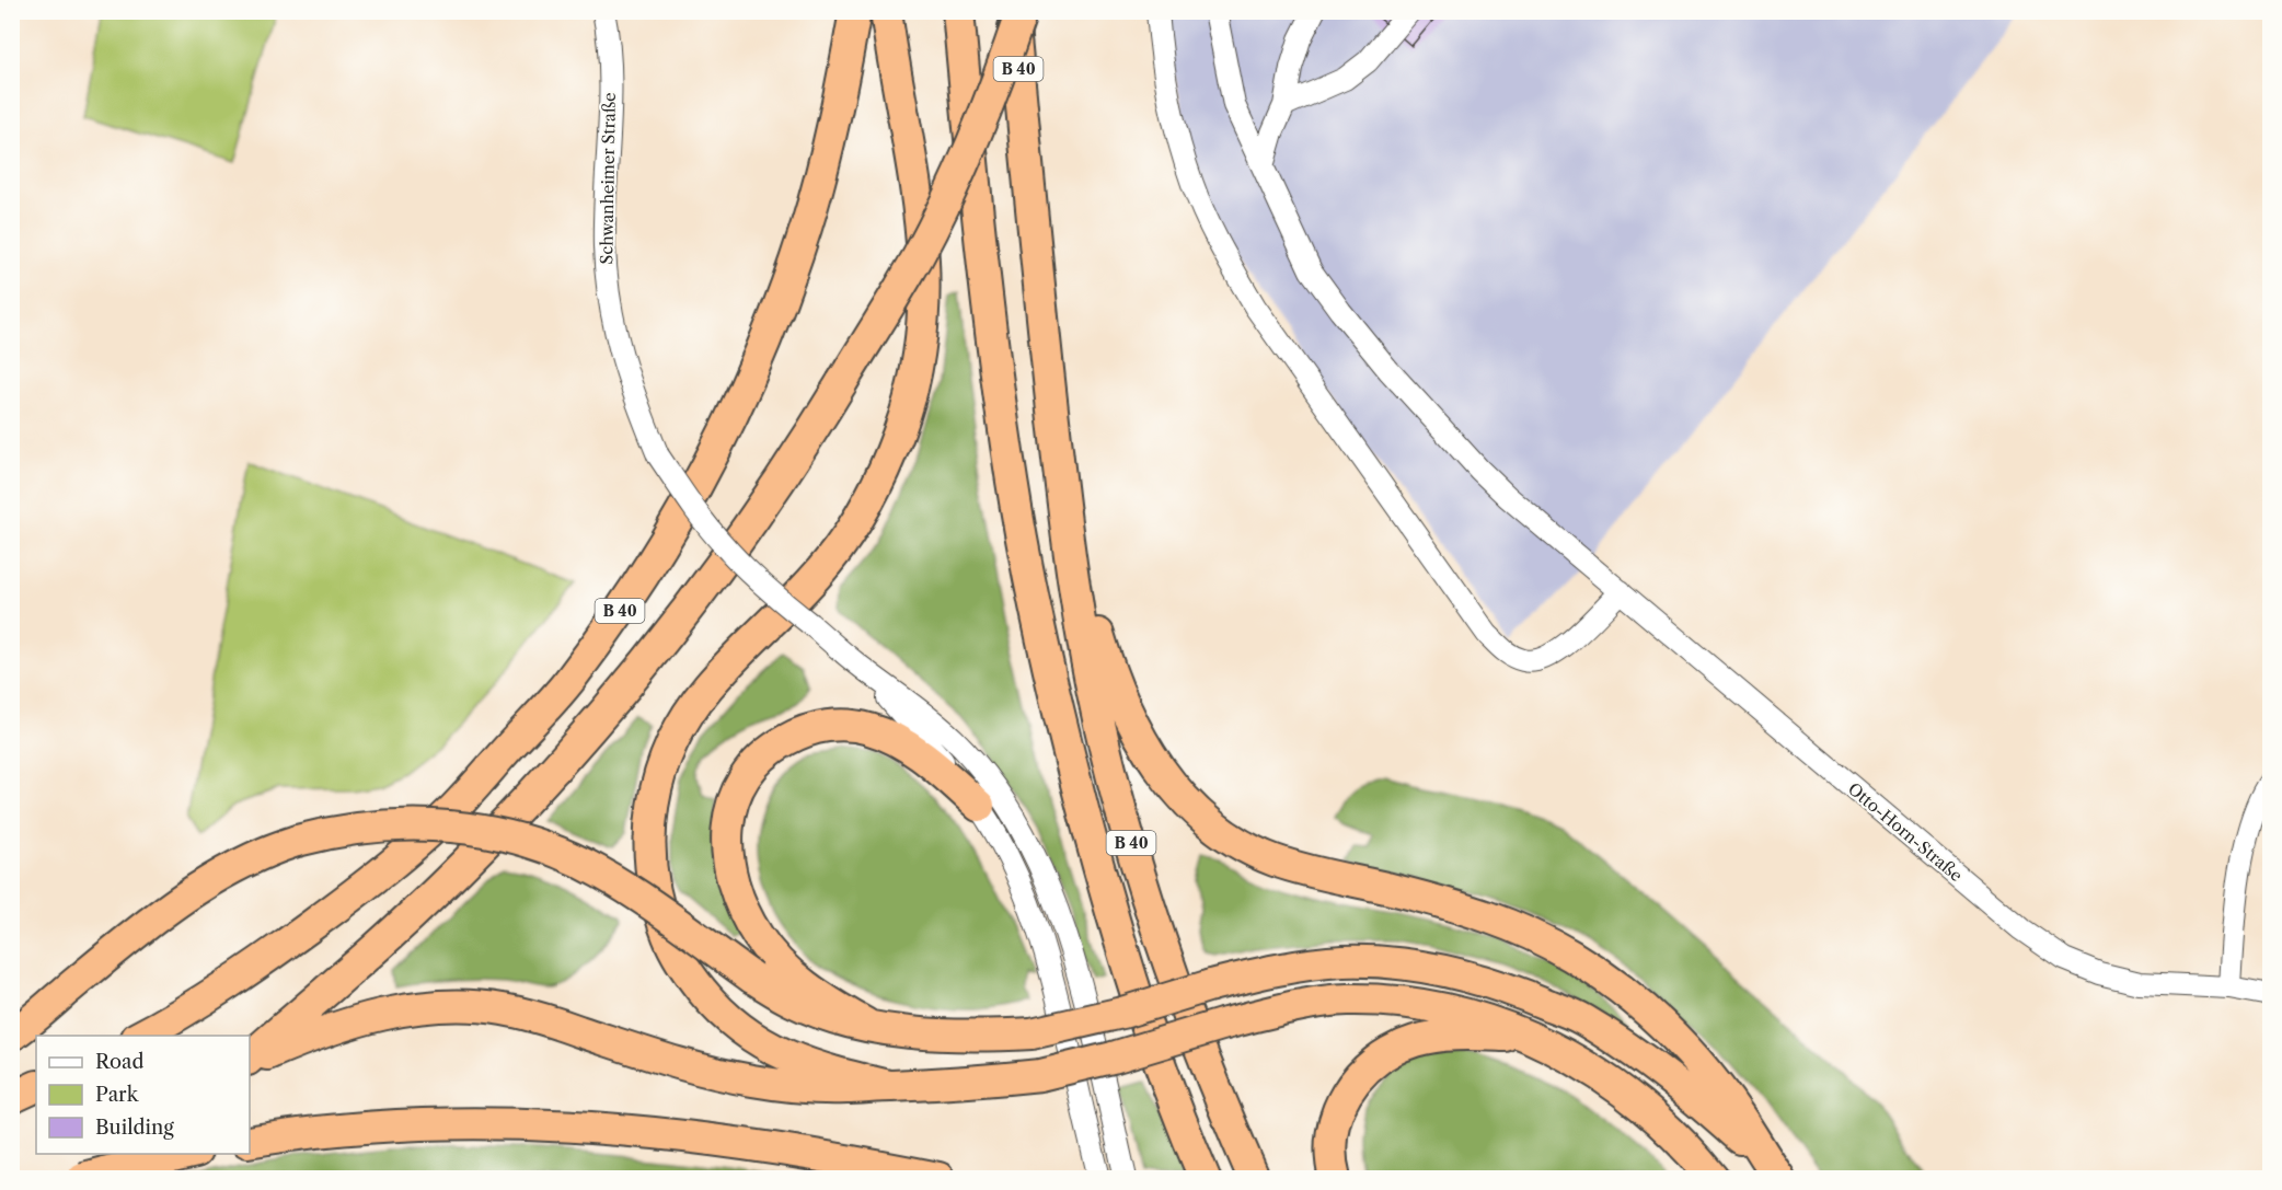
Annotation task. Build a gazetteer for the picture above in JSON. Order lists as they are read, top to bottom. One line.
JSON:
{"streets":{"highway":["B 40"],"street":["Schwanheimer Straße","Otto-Horn-Straße"]},"legend":["Road","Park","Building"]}
